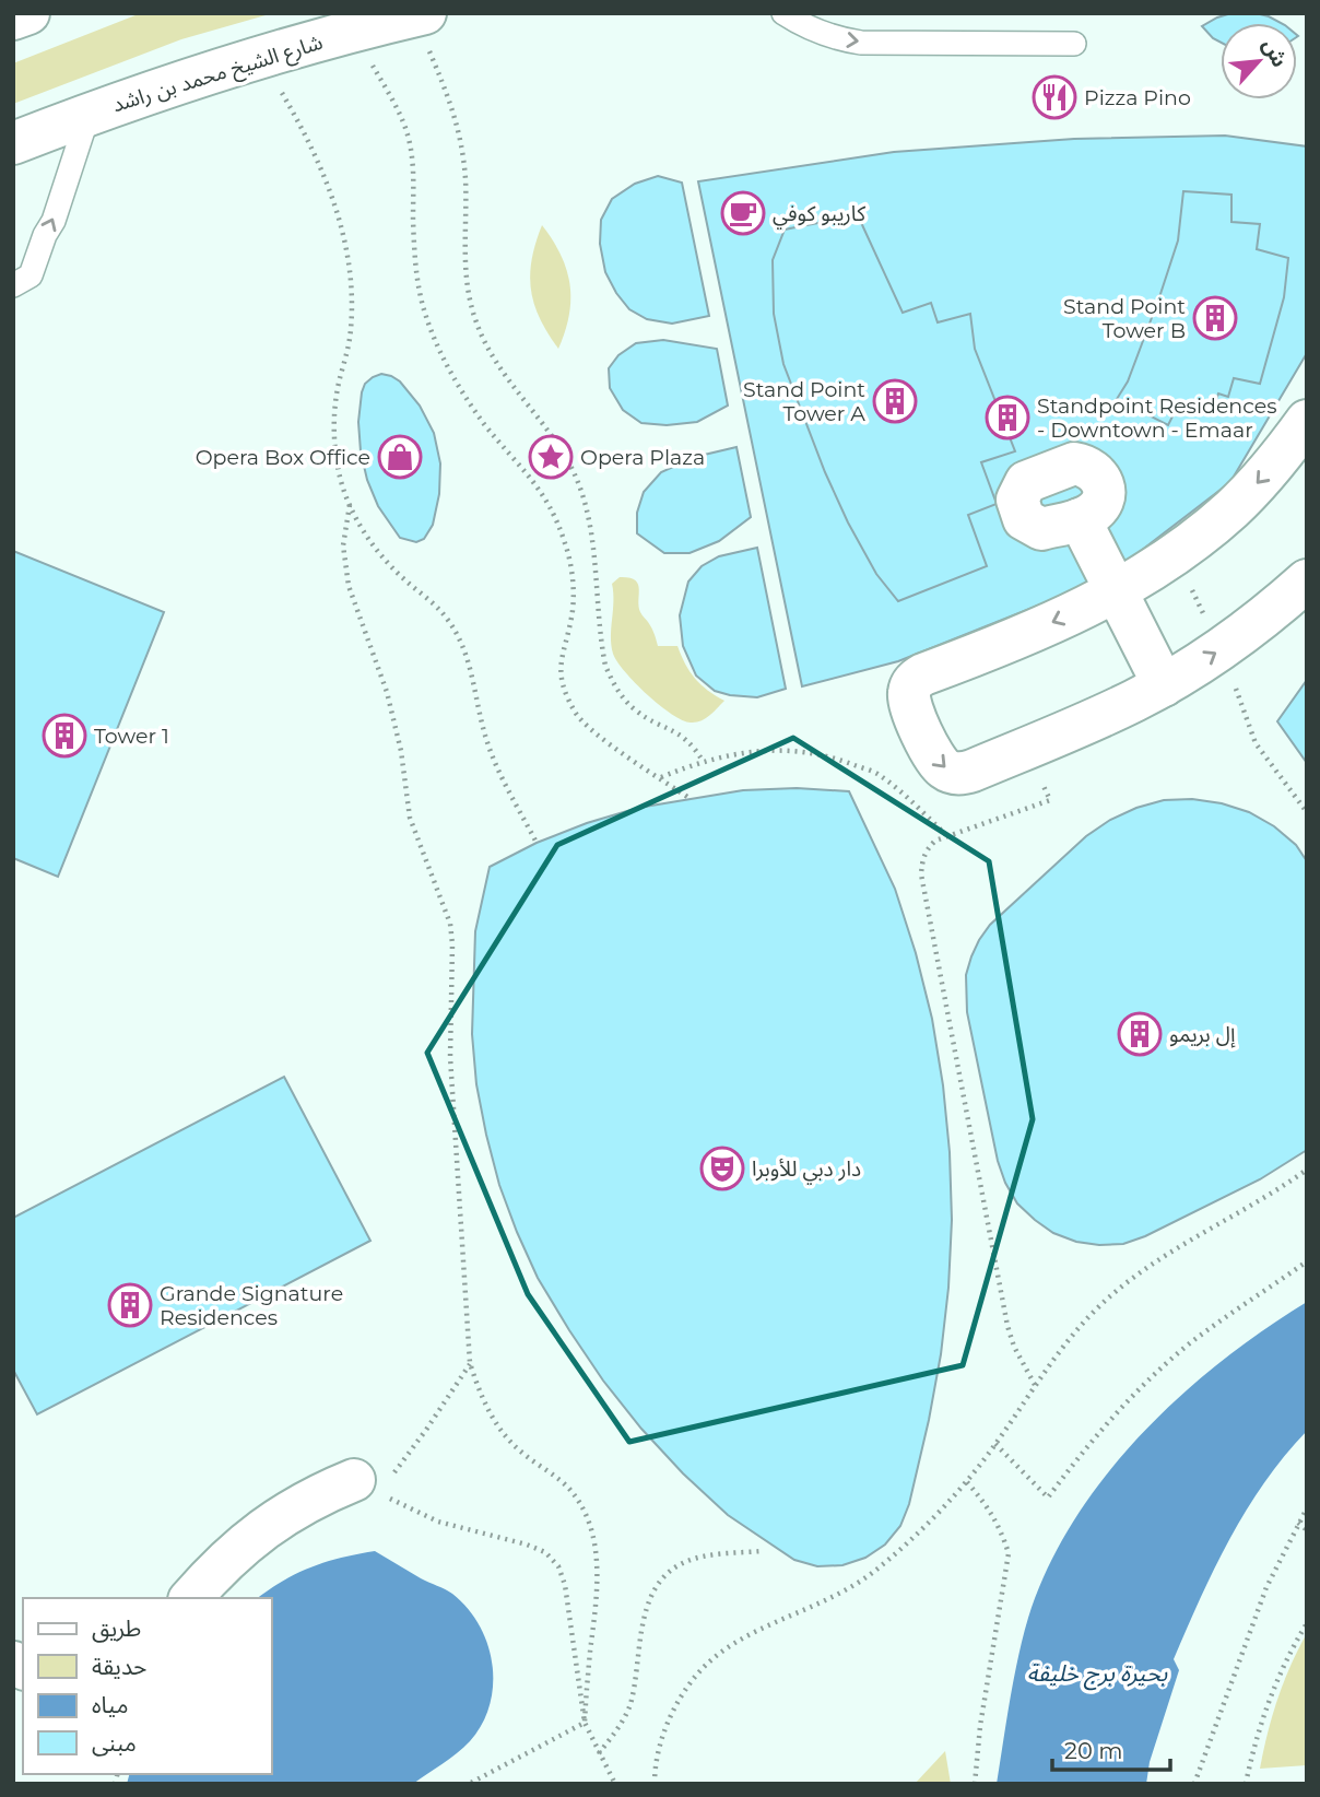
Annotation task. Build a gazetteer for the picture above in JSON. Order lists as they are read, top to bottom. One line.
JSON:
{"streets":{"street":["شارع الشيخ محمد بن راشد"]},"water":["بحيرة برج خليفة"],"places":{"restaurant":["Pizza Pino"],"cafe":["كاريبو كوفي"],"building":["Stand Point Tower B","Stand Point Tower A","Standpoint Residences - Downtown - Emaar","Tower 1","إل بريمو","Grande Signature Residences"],"shop":["Opera Box Office"],"place":["Opera Plaza"],"theatre":["دار دبي للأوبرا"]},"legend":["طريق","حديقة","مياه","مبنى"],"scale_bar":"20 m","north":"top right"}
